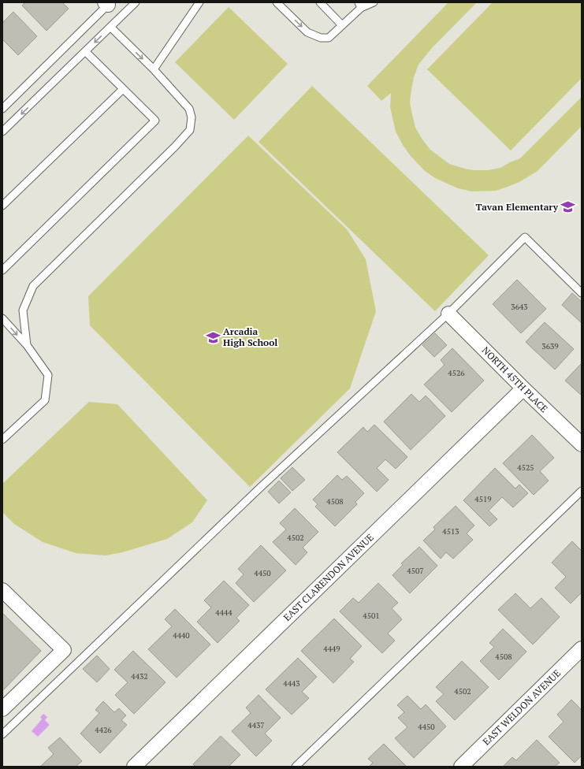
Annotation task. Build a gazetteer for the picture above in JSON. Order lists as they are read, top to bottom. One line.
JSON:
{"streets":{"street":["NORTH 45TH PLACE","EAST CLARENDON AVENUE","EAST WELDON AVENUE"]},"crossings":[["NORTH 45TH PLACE","EAST CLARENDON AVENUE"]],"places":{"school or university":["Tavan Elementary","Arcadia High School"]},"house_numbers":["3643","3639","4526","4525","4519","4508","4513","4502","4507","4450","4444","4501","4440","4449","4508","4432","4443","4502","4437","4450","4426"]}
